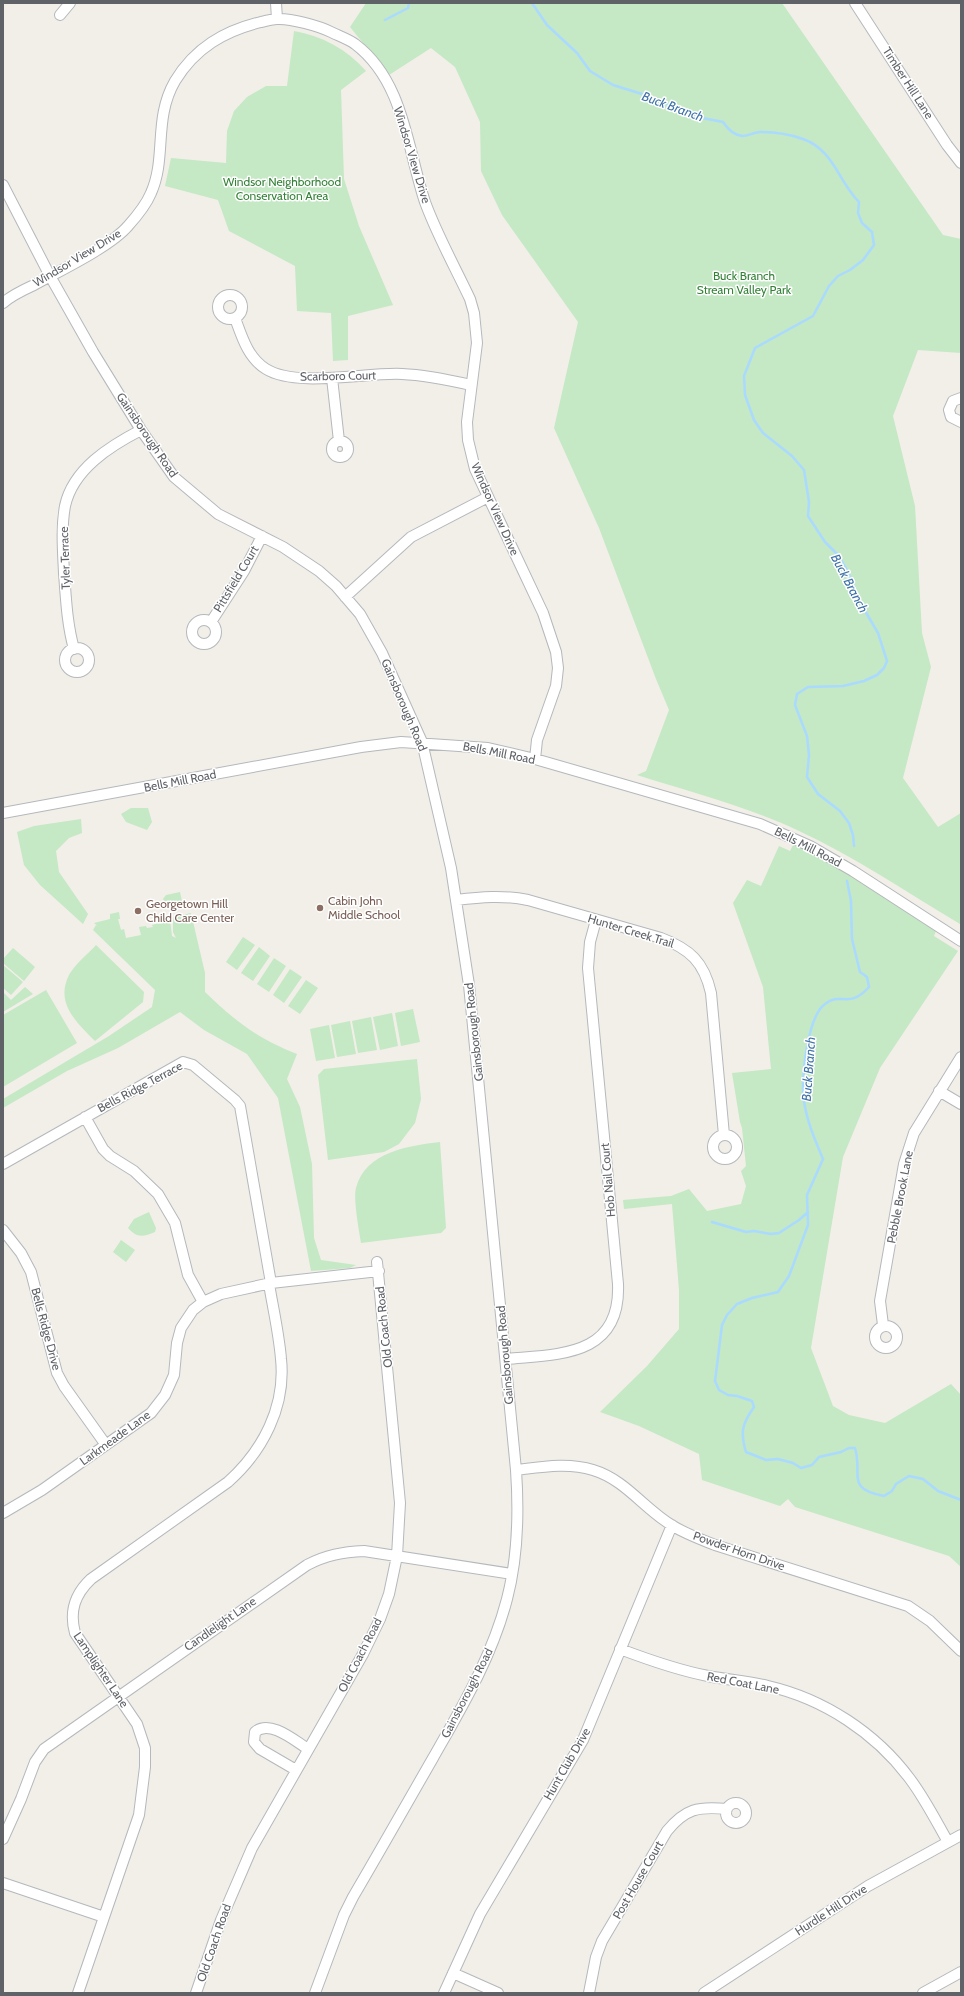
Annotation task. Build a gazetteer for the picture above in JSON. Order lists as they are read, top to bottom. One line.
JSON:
{"streets":{"street":["Timber Hill Lane","Windsor View Drive","Scarboro Court","Gainsborough Road","Tyler Terrace","Pittsfield Court","Bells Mill Road","Hunter Creek Trail","Bells Ridge Terrace","Hob Nail Court","Pebble Brook Lane","Old Coach Road","Bells Ridge Drive","Larkmeade Lane","Powder Horn Drive","Candlelight Lane","Lamplighter Lane","Red Coat Lane","Hunt Club Drive","Post House Court","Hurdle Hill Drive"]},"crossings":[["Windsor View Drive","Scarboro Court"],["Windsor View Drive","Gainsborough Road"],["Windsor View Drive","Bells Mill Road"],["Gainsborough Road","Tyler Terrace"],["Gainsborough Road","Pittsfield Court"],["Gainsborough Road","Bells Mill Road"],["Gainsborough Road","Hunter Creek Trail"],["Gainsborough Road","Hob Nail Court"],["Gainsborough Road","Powder Horn Drive"],["Gainsborough Road","Candlelight Lane"],["Hunter Creek Trail","Hob Nail Court"],["Bells Ridge Terrace","Larkmeade Lane"],["Bells Ridge Terrace","Lamplighter Lane"],["Old Coach Road","Larkmeade Lane"],["Old Coach Road","Candlelight Lane"],["Bells Ridge Drive","Larkmeade Lane"],["Larkmeade Lane","Lamplighter Lane"],["Powder Horn Drive","Hunt Club Drive"],["Candlelight Lane","Lamplighter Lane"],["Red Coat Lane","Hunt Club Drive"],["Red Coat Lane","Hurdle Hill Drive"]],"water":["Buck Branch"],"parks":["Windsor Neighborhood Conservation Area","Buck Branch Stream Valley Park"],"places":["Cabin John Middle School","Georgetown Hill Child Care Center"]}
